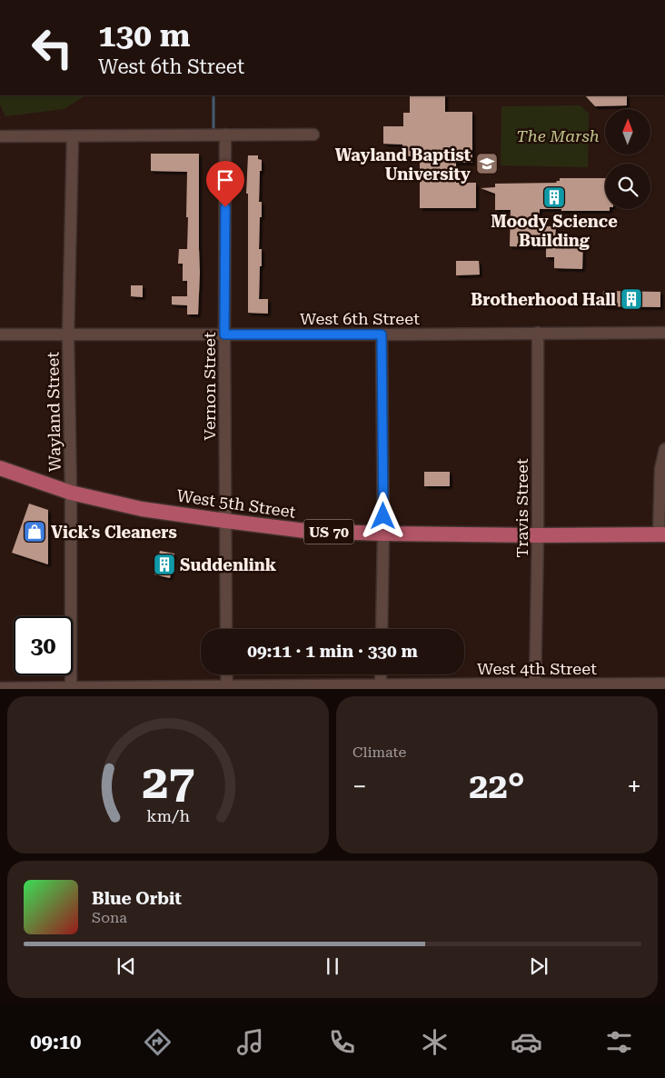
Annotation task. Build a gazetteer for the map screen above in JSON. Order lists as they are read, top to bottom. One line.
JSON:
{"streets":{"main road":["West 5th Street","US 70"],"street":["West 6th Street","Vernon Street","Wayland Street","Travis Street","West 4th Street"]},"crossings":[["West 6th Street","Vernon Street"],["West 6th Street","Wayland Street"],["West 6th Street","Travis Street"],["Vernon Street","West 5th Street"],["Wayland Street","West 5th Street"],["Wayland Street","West 4th Street"],["West 5th Street","Travis Street"],["Travis Street","West 4th Street"]],"parks":["The Marsh"],"places":{"school or university":["Wayland Baptist University"],"building":["Moody Science Building","Brotherhood Hall","Suddenlink"],"shop":["Vick's Cleaners"]},"north":"top","page":{"turn":["130 m","West 6th Street"],"limit":"30","trip":"09:11 · 1 min · 330 m","tile":"Climate","heat":["−","22°","+"],"song":["Blue Orbit","Sona"],"tabs":"09:10","gauge":["27","km/h"]}}
